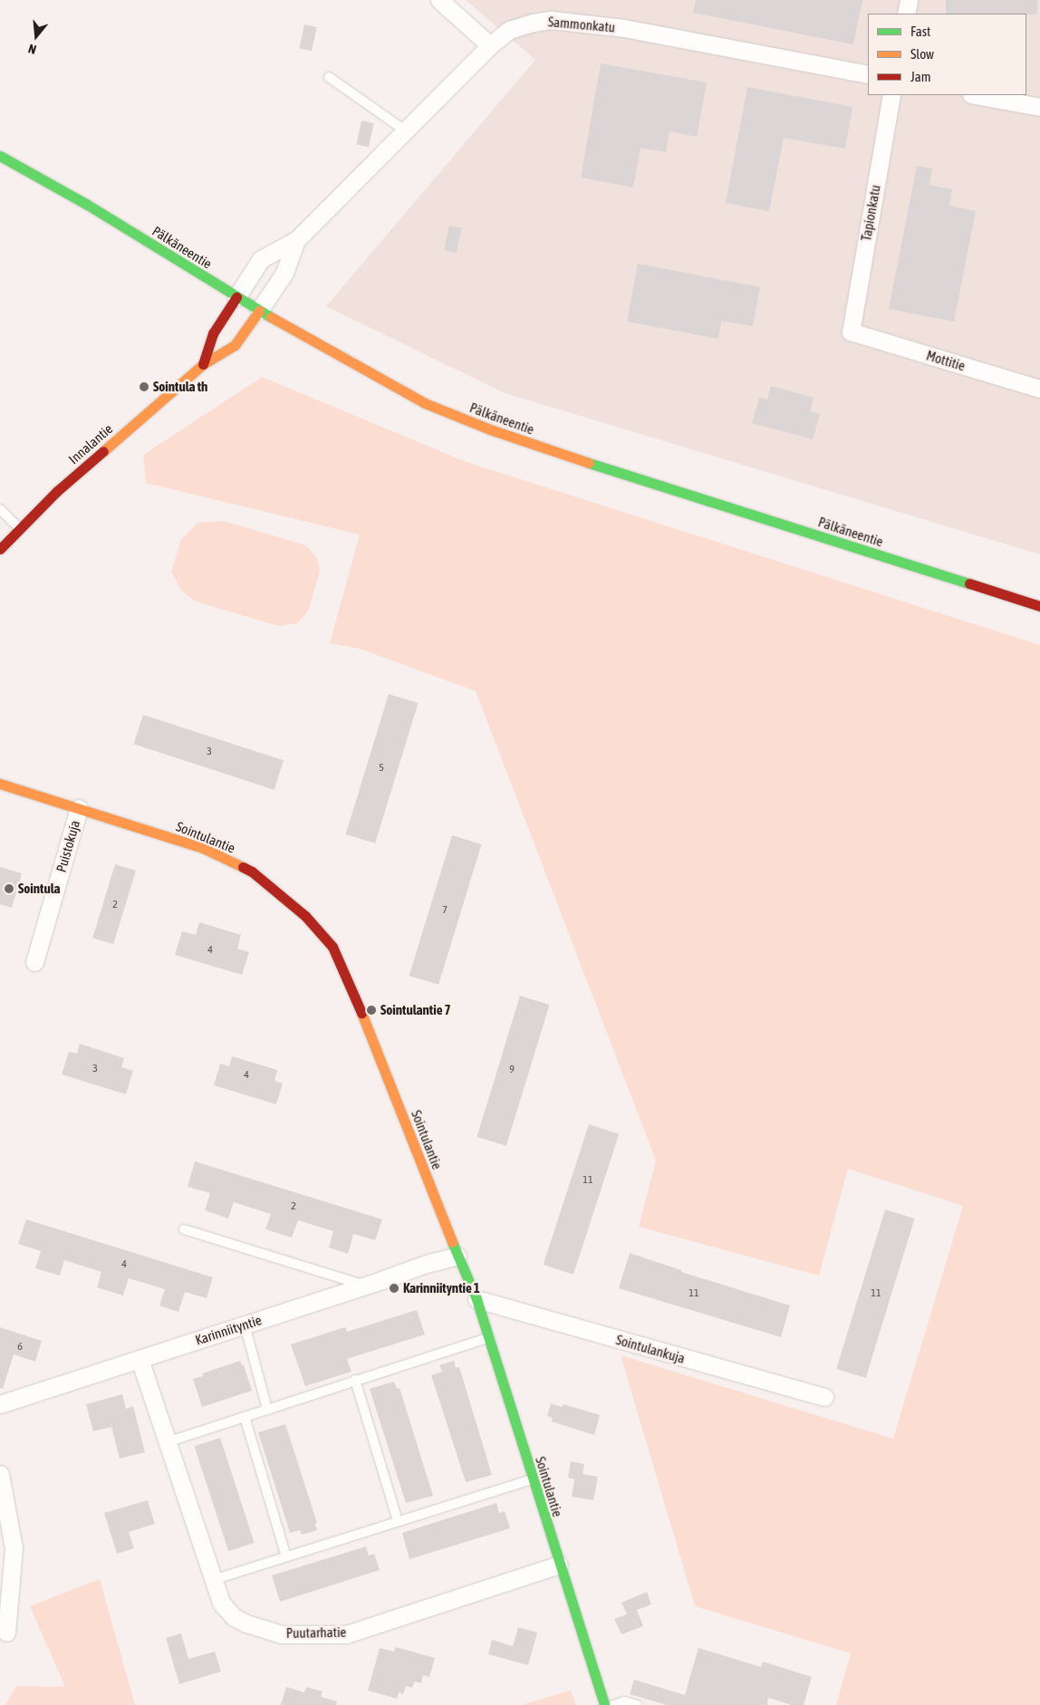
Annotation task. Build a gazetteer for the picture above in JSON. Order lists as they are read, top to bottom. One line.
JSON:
{"streets":{"street":["Sammonkatu","Tapionkatu","Pälkäneentie","Mottitie","Innalantie","Sointulantie","Puistokuja","Karinniityntie","Sointulankuja","Puutarhatie"]},"crossings":[["Sammonkatu","Pälkäneentie"],["Sammonkatu","Innalantie"],["Tapionkatu","Mottitie"],["Pälkäneentie","Innalantie"],["Sointulantie","Puistokuja"],["Sointulantie","Karinniityntie"],["Sointulantie","Sointulankuja"],["Sointulantie","Puutarhatie"],["Karinniityntie","Puutarhatie"]],"places":["Sointula th","Sointula","Sointulantie 7","Karinniityntie 1"],"house_numbers":["3","5","2","7","4","3","9","4","11","2","4","11","11","6"],"legend":["Fast","Slow","Jam"],"north":"bottom"}
